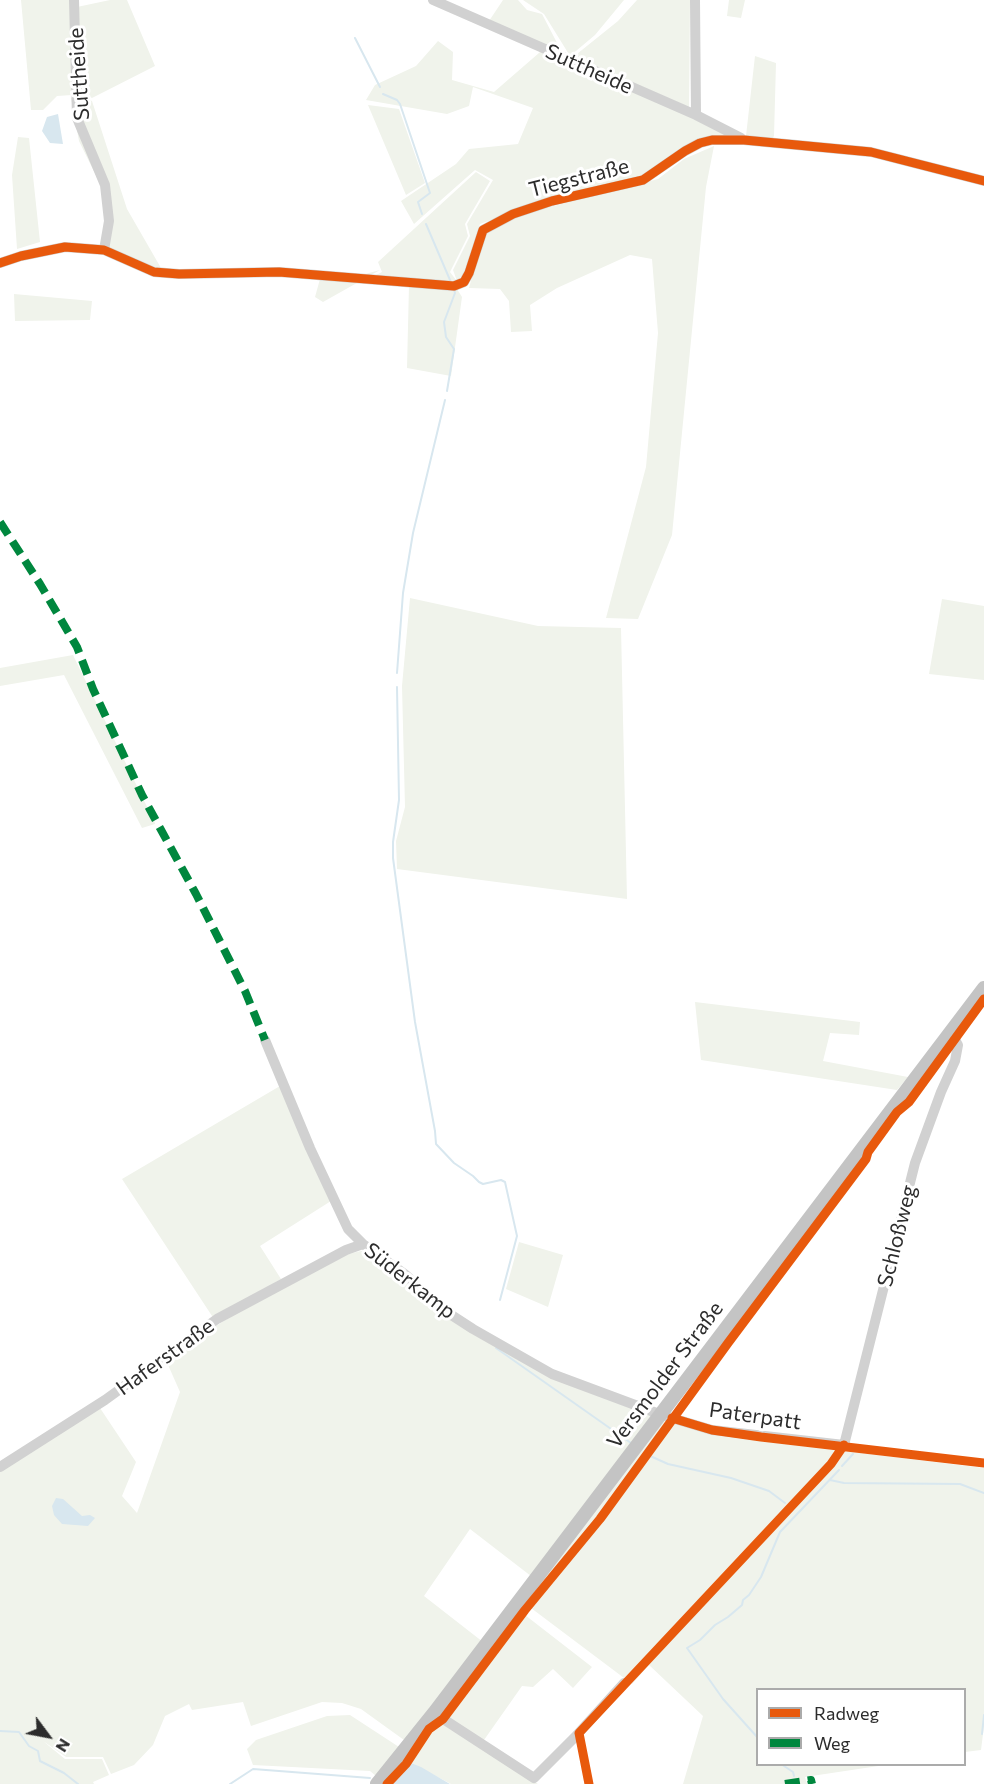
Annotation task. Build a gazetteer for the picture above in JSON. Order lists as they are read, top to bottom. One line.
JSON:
{"streets":{"main road":["Versmolder Straße"],"street":["Suttheide","Tiegstraße","Schloßweg","Süderkamp","Haferstraße","Paterpatt"]},"crossings":[["Suttheide","Tiegstraße"],["Schloßweg","Versmolder Straße"],["Schloßweg","Paterpatt"],["Süderkamp","Haferstraße"],["Süderkamp","Versmolder Straße"],["Süderkamp","Paterpatt"],["Versmolder Straße","Paterpatt"]],"legend":["Radweg","Weg"],"north":"bottom right"}
